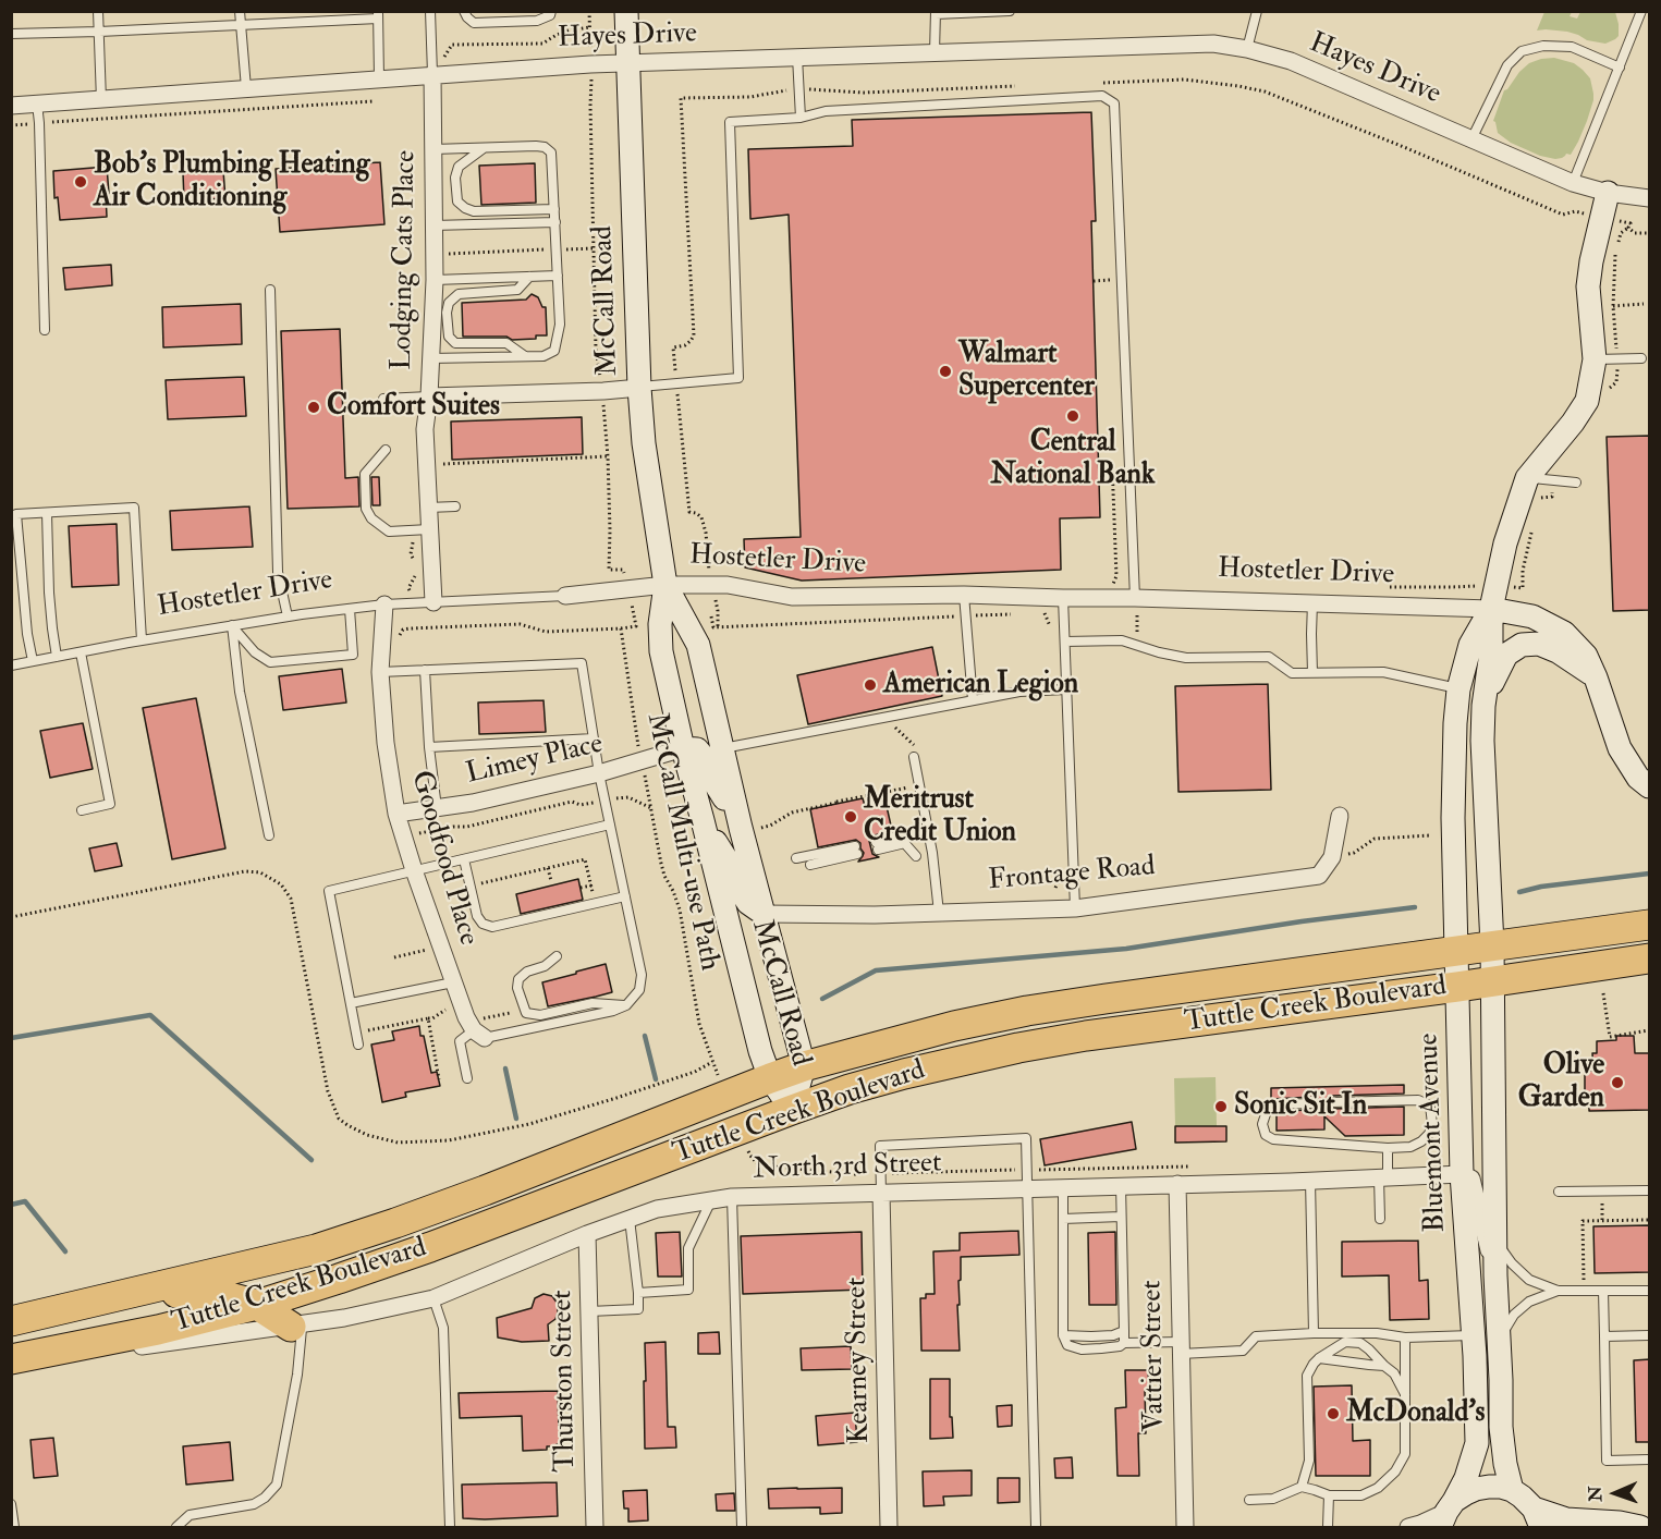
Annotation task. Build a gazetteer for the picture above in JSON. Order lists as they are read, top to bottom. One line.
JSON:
{"streets":{"highway":["Tuttle Creek Boulevard"],"main road":["McCall Road","Hostetler Drive","Bluemont Avenue"],"street":["Hayes Drive","Lodging Cats Place","Limey Place","Goodfood Place","Frontage Road","North 3rd Street","Vattier Street","Kearney Street","Thurston Street"],"path":["McCall Multi-use Path"]},"crossings":[["Hayes Drive","Lodging Cats Place"],["Hayes Drive","McCall Road"],["Hayes Drive","Bluemont Avenue"],["Lodging Cats Place","Hostetler Drive"],["McCall Road","Hostetler Drive"],["McCall Road","Limey Place"],["McCall Road","Frontage Road"],["McCall Road","Tuttle Creek Boulevard"],["Hostetler Drive","Goodfood Place"],["Hostetler Drive","Bluemont Avenue"],["Limey Place","McCall Multi-use Path"],["Limey Place","Goodfood Place"],["Tuttle Creek Boulevard","Bluemont Avenue"],["Tuttle Creek Boulevard","North 3rd Street"],["Bluemont Avenue","North 3rd Street"],["North 3rd Street","Vattier Street"],["North 3rd Street","Kearney Street"],["North 3rd Street","Thurston Street"]],"places":["Bob's Plumbing Heating Air Conditioning","Walmart Supercenter","Comfort Suites","Central National Bank","American Legion","Meritrust Credit Union","Olive Garden","Sonic Sit In","McDonald's"],"north":"left"}
